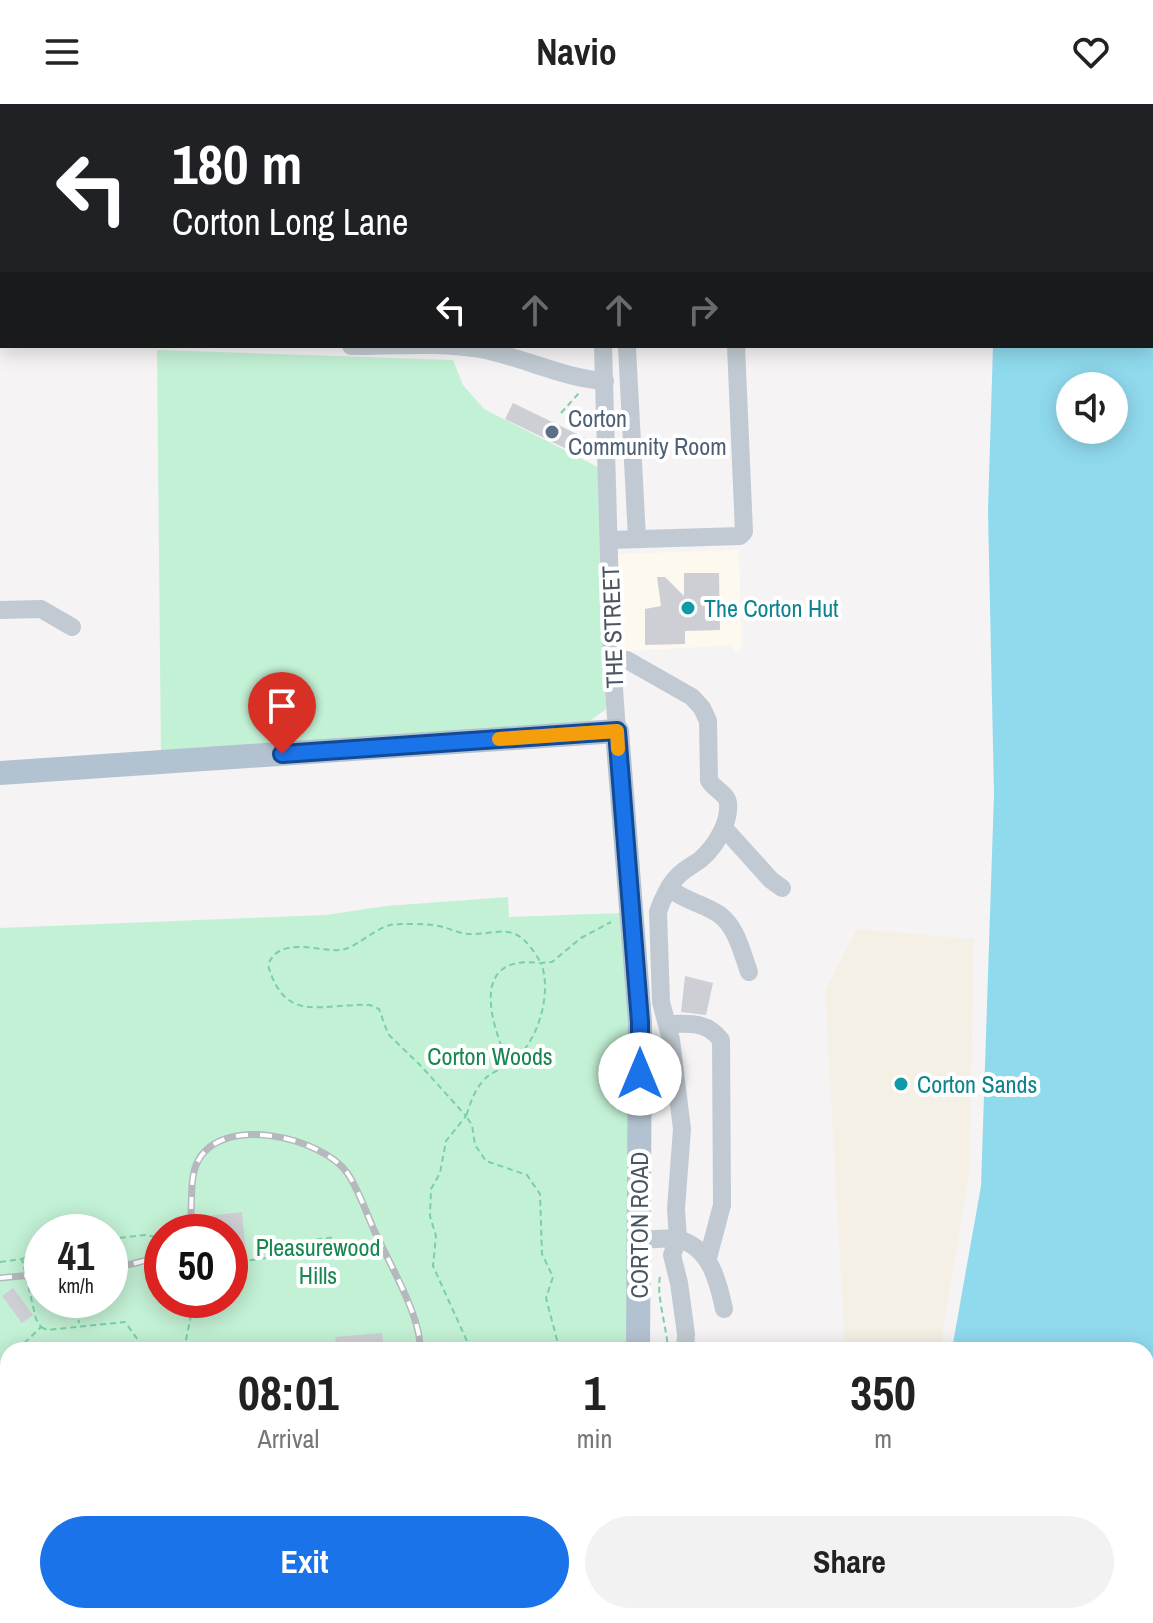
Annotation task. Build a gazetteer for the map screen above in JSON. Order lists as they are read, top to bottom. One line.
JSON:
{"streets":{"main road":["THE STREET","CORTON ROAD"]},"crossings":[["THE STREET","CORTON ROAD"]],"parks":["Corton Woods","Pleasurewood Hills"],"places":["Corton Community Room","The Corton Hut","Corton Sands"],"page":{"header":"Navio","turn":["180 m","Corton Long Lane"],"speed":"41 km/h","limit":"50","eta":["08:01","Arrival","1","min","350","m"],"buttons":["Exit","Share"]}}
